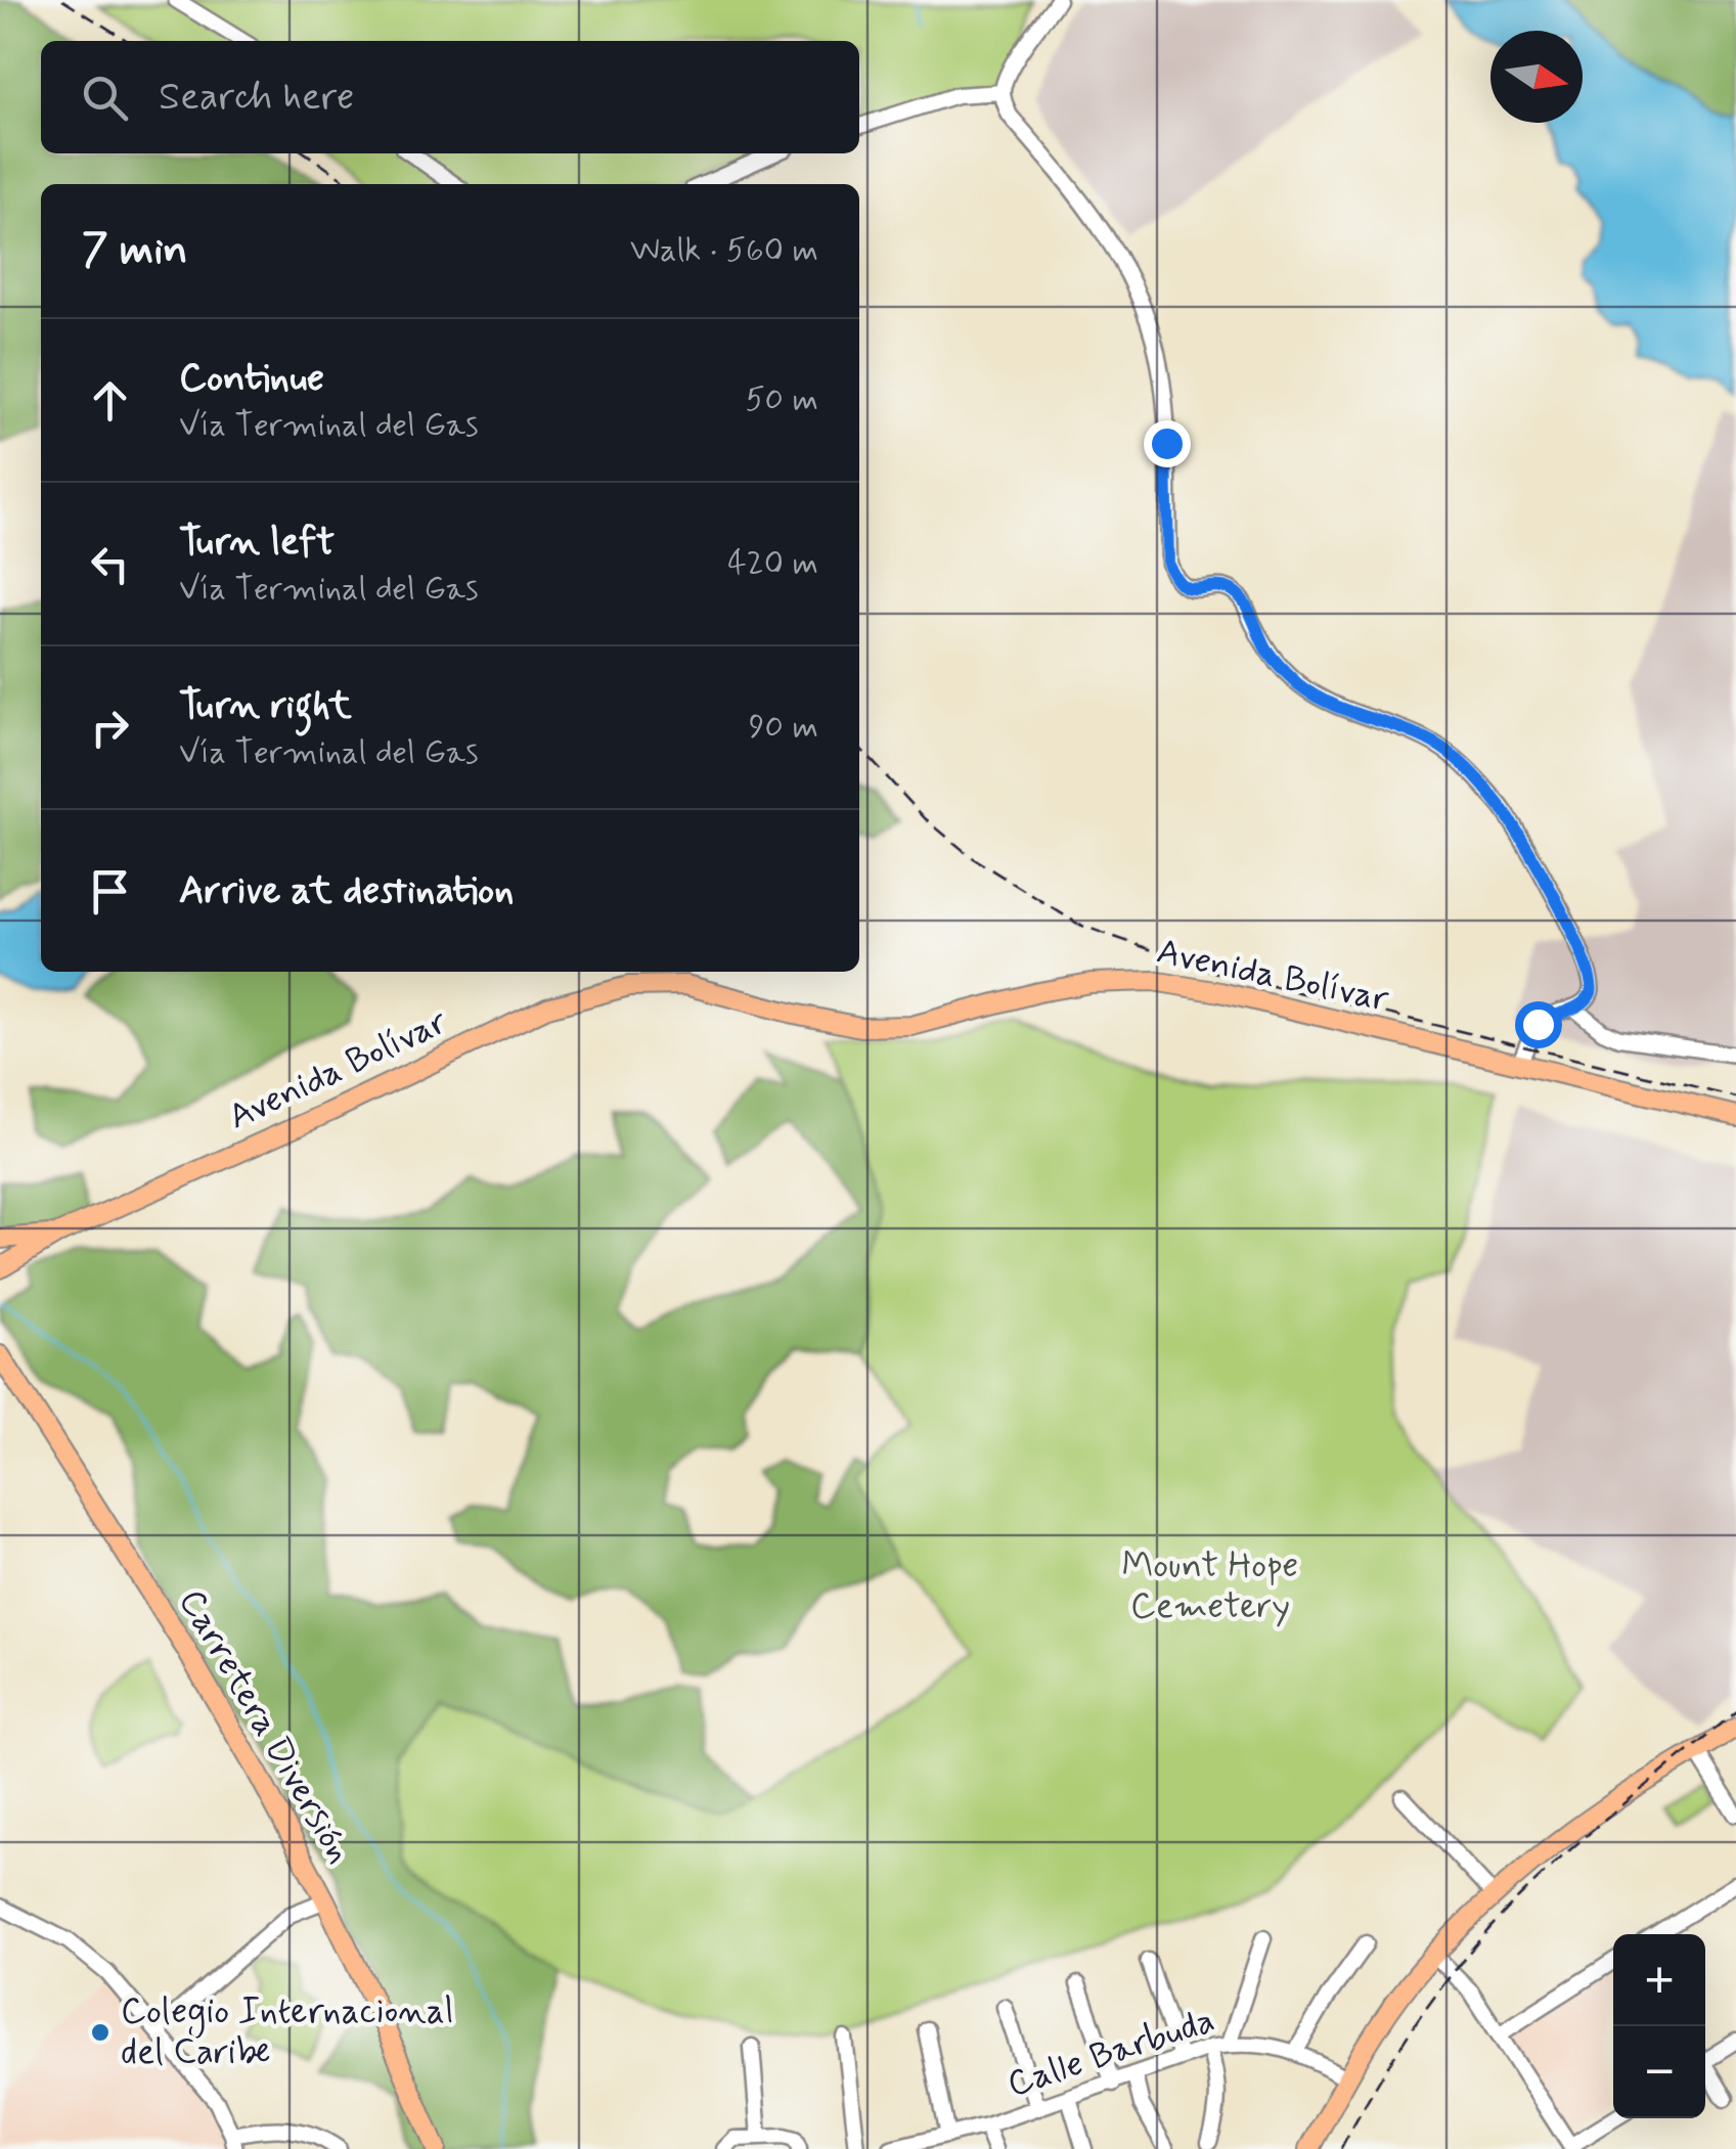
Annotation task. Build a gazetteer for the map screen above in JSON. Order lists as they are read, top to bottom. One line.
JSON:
{"streets":{"main road":["Avenida Bolívar","Carretera Diversión"],"street":["Calle Barbuda"]},"parks":["Mount Hope Cemetery"],"places":["Colegio Internacional del Caribe"],"north":"right","page":{"search":"Search here","heading":["7 min","Walk · 560 m"],"list":[["Continue","Vía Terminal del Gas","50 m"],["Turn left","Vía Terminal del Gas","420 m"],["Turn right","Vía Terminal del Gas","90 m"],"Arrive at destination"],"map_buttons":["+","−"]}}
